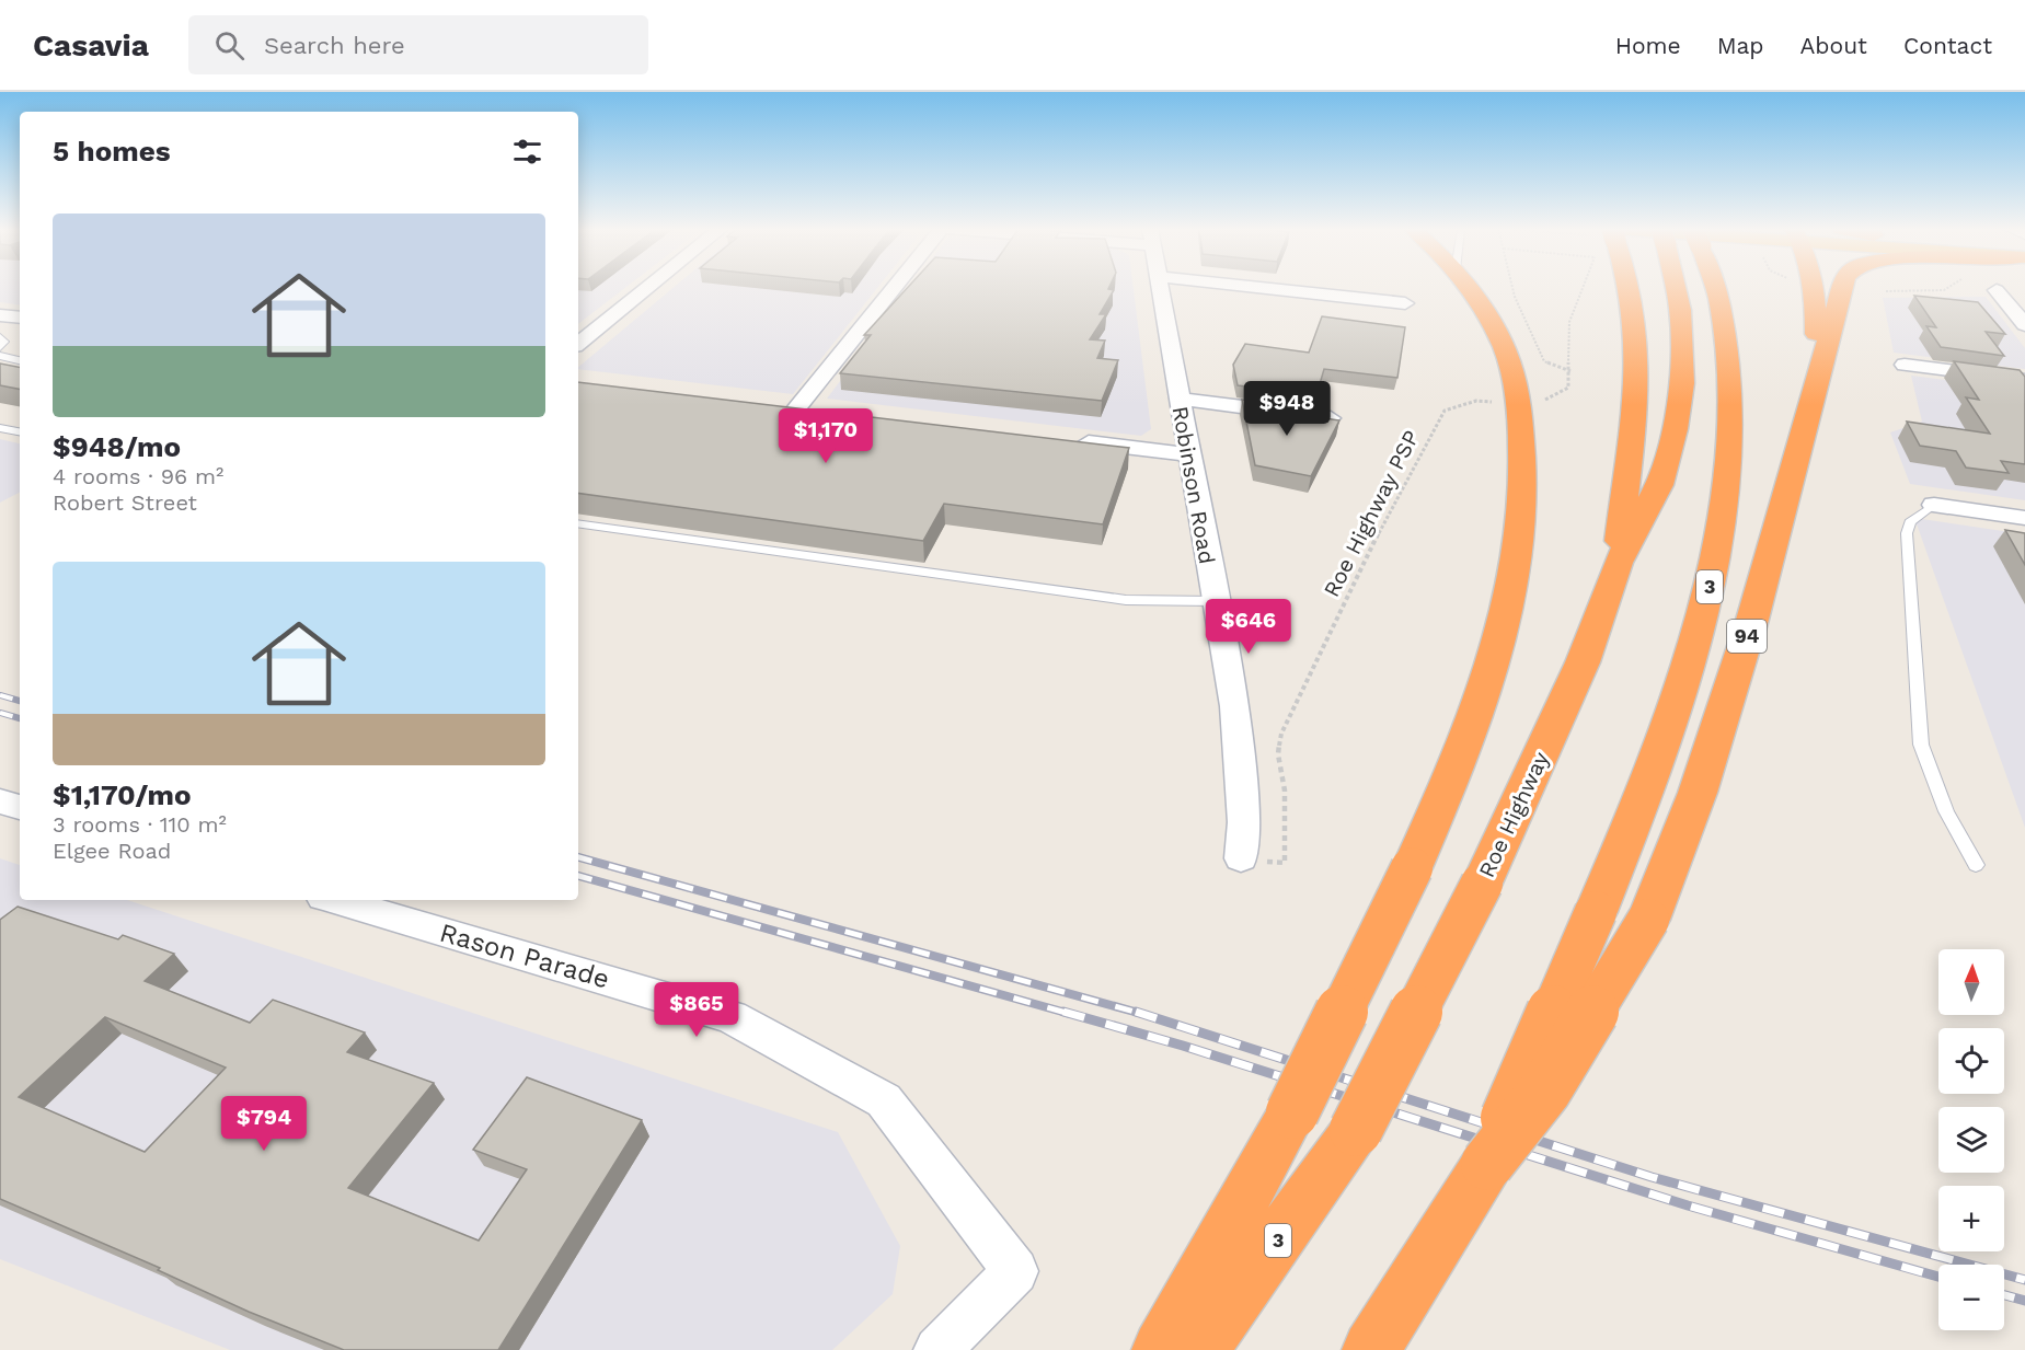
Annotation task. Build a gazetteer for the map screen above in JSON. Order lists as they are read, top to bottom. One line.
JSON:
{"streets":{"highway":["3","94","Roe Highway"],"street":["Robinson Road","Rason Parade"],"path":["Roe Highway PSP"]},"crossings":[["Robinson Road","Roe Highway PSP"],["3","94"]],"north":"top","page":{"header":"Casavia","search":"Search here","nav":["Home","Map","About","Contact"],"heading":"5 homes","list":[{"name":"$948/mo","note":"4 rooms · 96 m² · Robert Street"},{"name":"$1,170/mo","note":"3 rooms · 110 m² · Elgee Road"}],"price":["$948","$1,170","$646","$865","$794"],"map_buttons":["+","−"]}}
